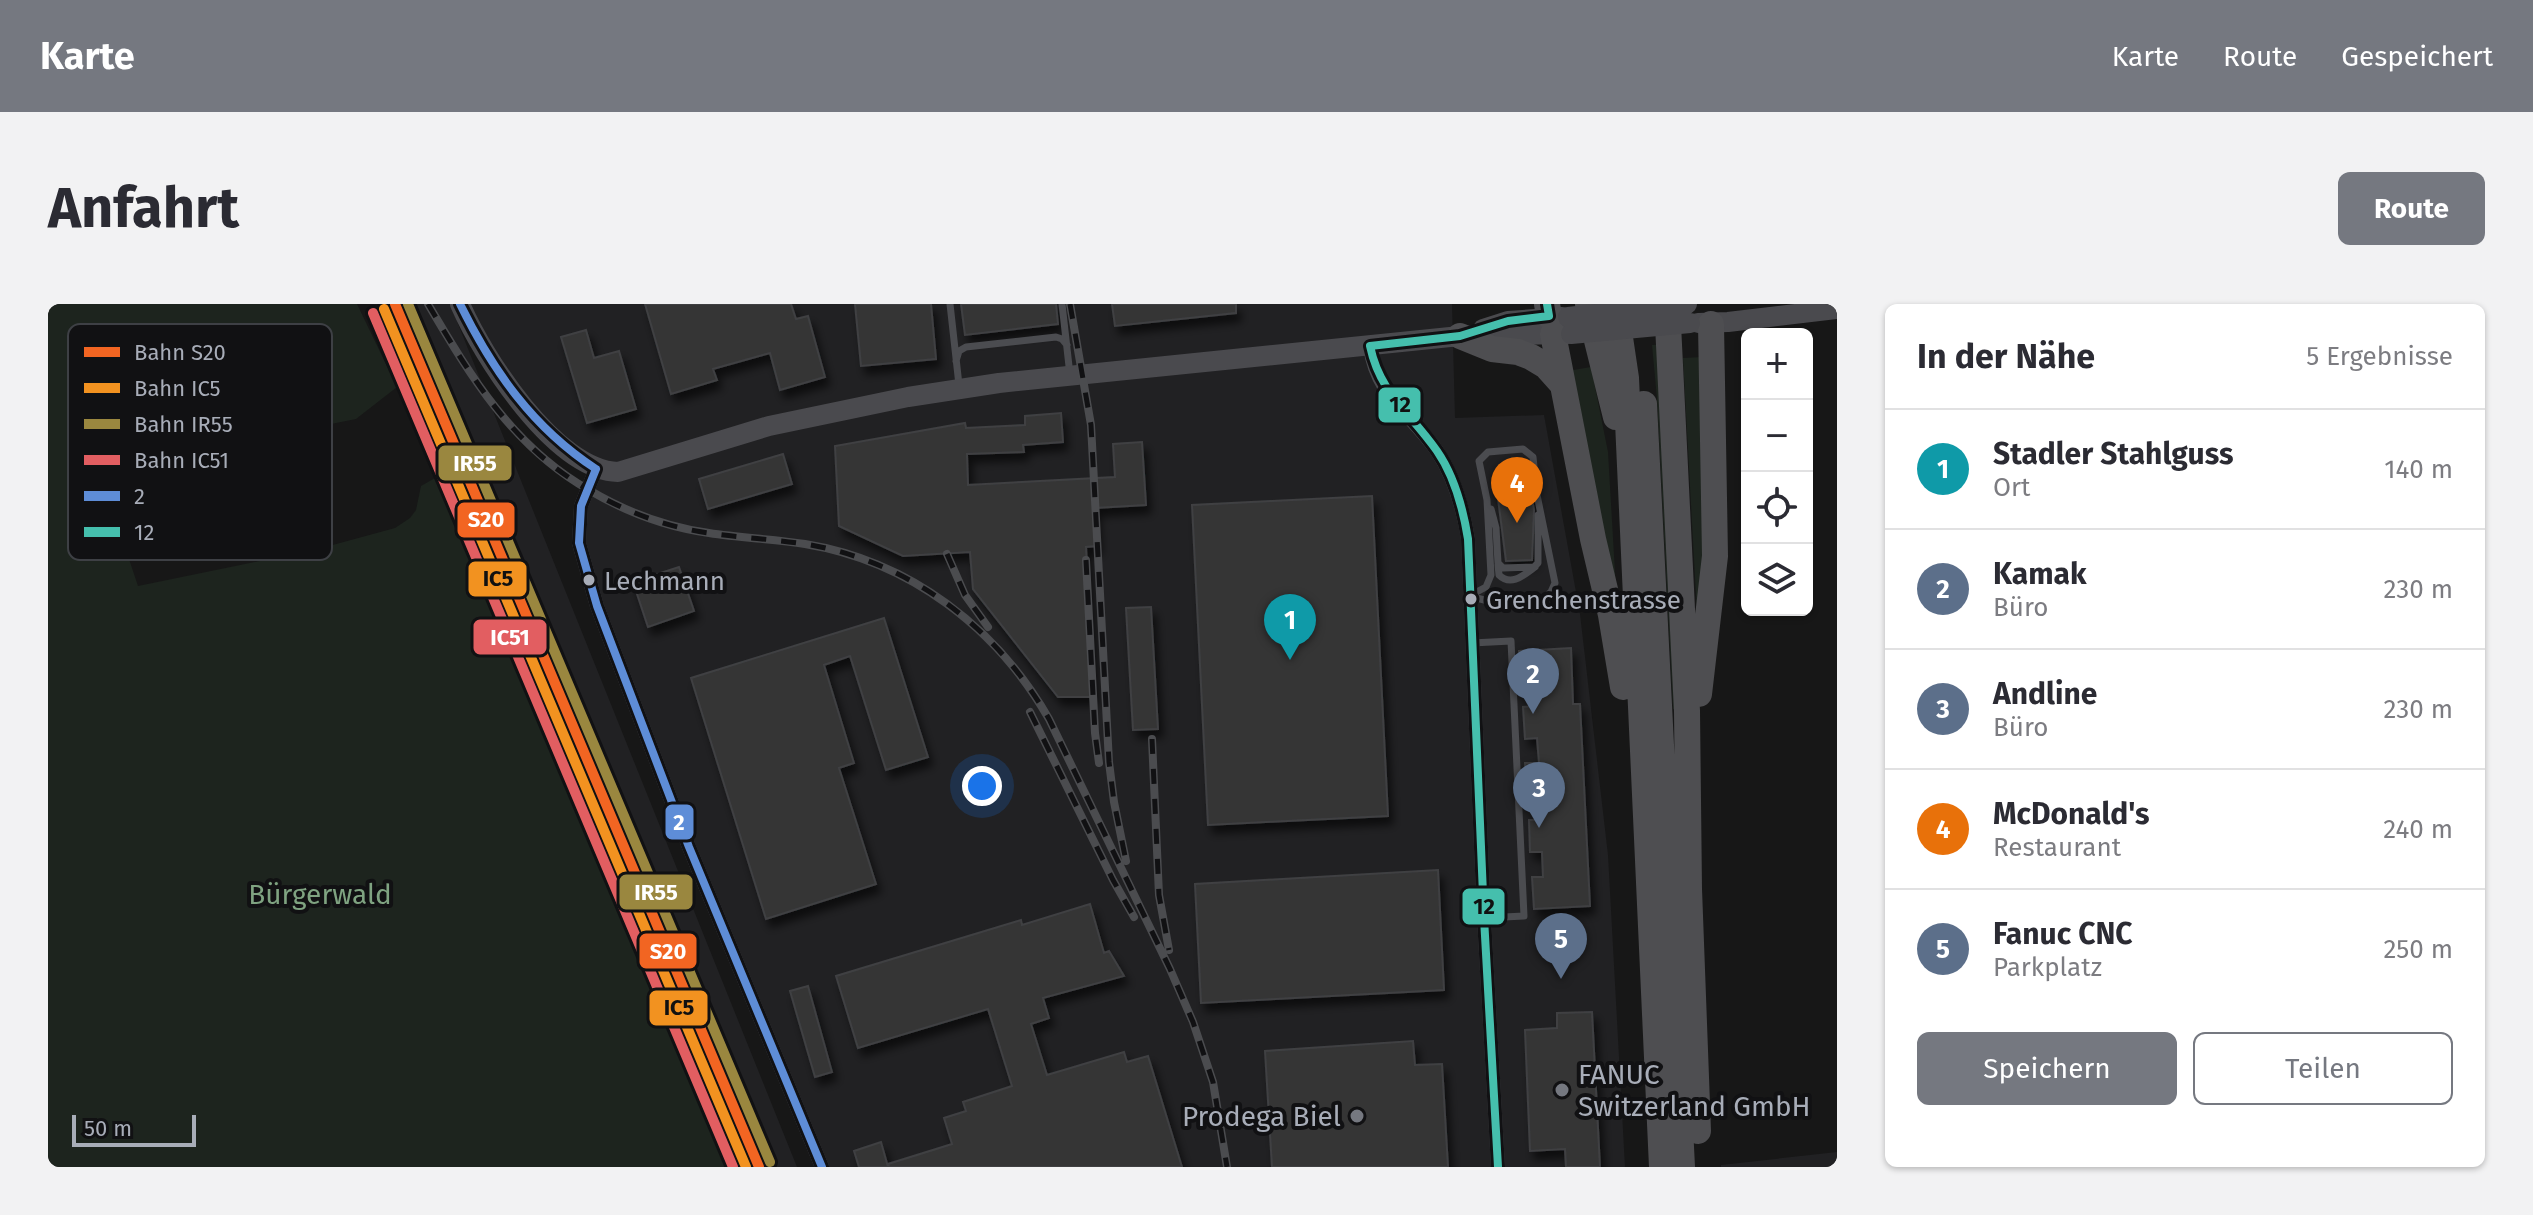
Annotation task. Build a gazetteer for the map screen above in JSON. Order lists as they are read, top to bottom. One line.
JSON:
{"parks":["Bürgerwald"],"places":["Lechmann","Grenchenstrasse","FANUC Switzerland GmbH","Prodega Biel"],"lines":["rail line S20","rail line IR55","transit line 2","transit line 12","rail line IC5","rail line IC51"],"legend":["Bahn S20","Bahn IC5","Bahn IR55","Bahn IC51","2","12"],"scale_bar":"50 m","page":{"header":"Karte","nav":["Karte","Route","Gespeichert"],"buttons":["Route",["Speichern","Teilen"]],"title":"Anfahrt","heading":["In der Nähe","5 Ergebnisse"],"map_buttons":["+","−"],"list":[{"mark":"1","name":"Stadler Stahlguss","note":"Ort","value":"140 m"},{"mark":"2","name":"Kamak","note":"Büro","value":"230 m"},{"mark":"3","name":"Andline","note":"Büro","value":"230 m"},{"mark":"4","name":"McDonald's","note":"Restaurant","value":"240 m"},{"mark":"5","name":"Fanuc CNC","note":"Parkplatz","value":"250 m"}],"pins":["4","1","2","3","5"],"scale":"50 m"}}
